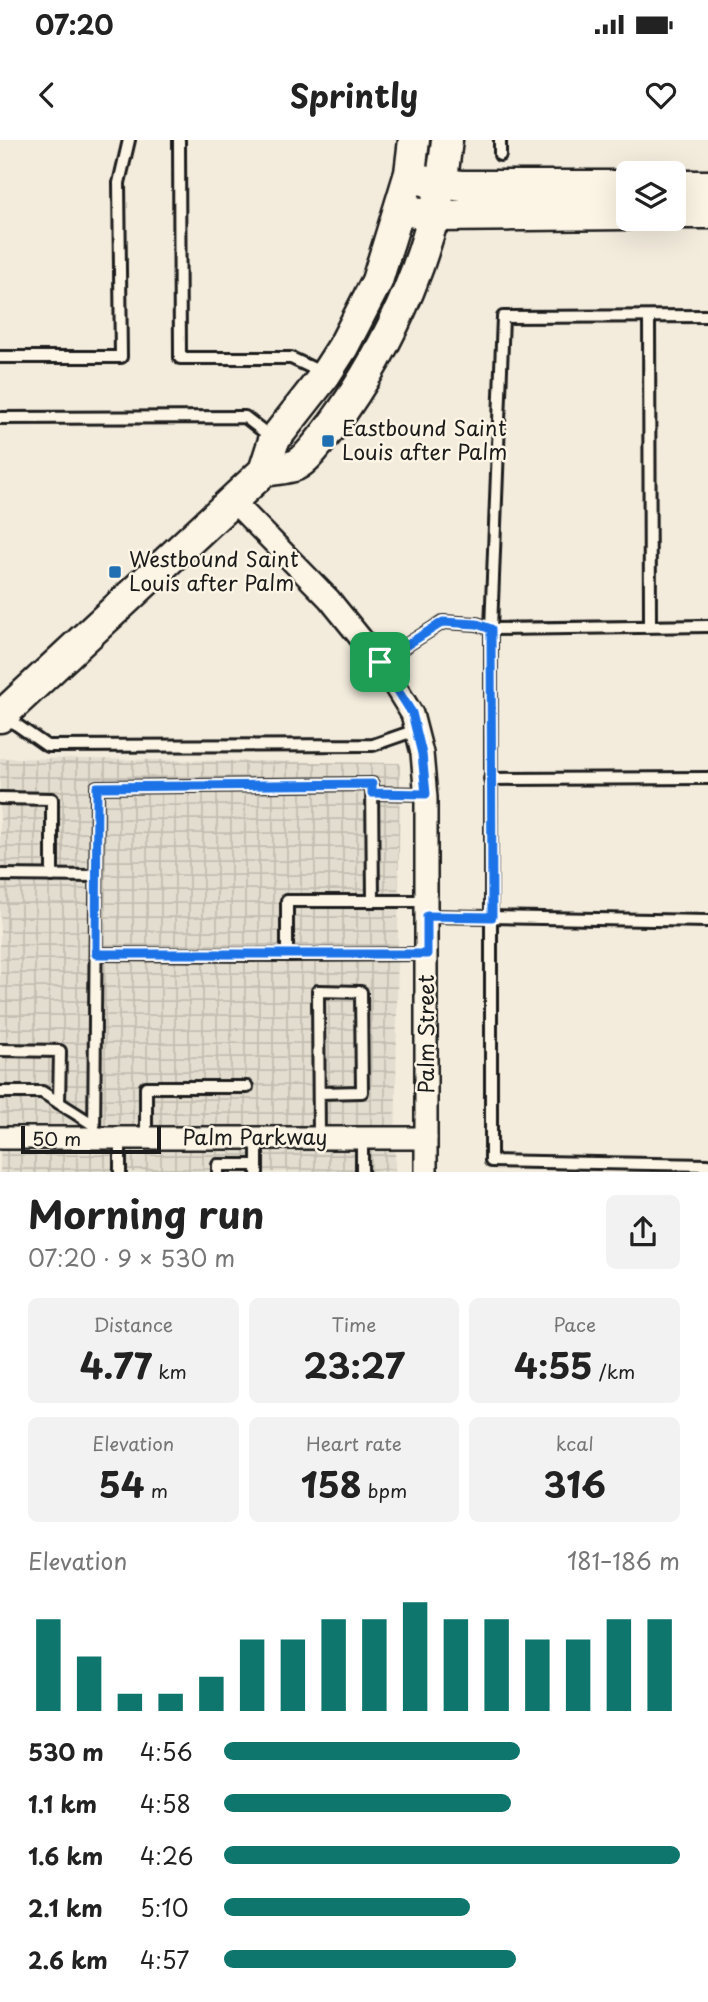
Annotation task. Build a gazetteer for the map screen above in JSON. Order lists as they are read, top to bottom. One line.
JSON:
{"streets":{"street":["Palm Street","Palm Parkway"]},"crossings":[["Palm Street","Palm Parkway"]],"places":{"transit":["Eastbound Saint Louis after Palm","Westbound Saint Louis after Palm"]},"scale_bar":"50 m","page":{"status":"07:20","header":"Sprintly","scale":"50 m","heading":["Morning run","07:20 · 9 × 530 m"],"stats":[["Distance","4.77 km"],["Time","23:27"],["Pace","4:55 /km"],["Elevation","54 m"],["Heart rate","158 bpm"],["kcal","316"]],"chart":["Elevation","181–186 m"],"list":[{"name":"530 m","note":"4:56"},{"name":"1.1 km","note":"4:58"},{"name":"1.6 km","note":"4:26"},{"name":"2.1 km","note":"5:10"},{"name":"2.6 km","note":"4:57"}]}}
